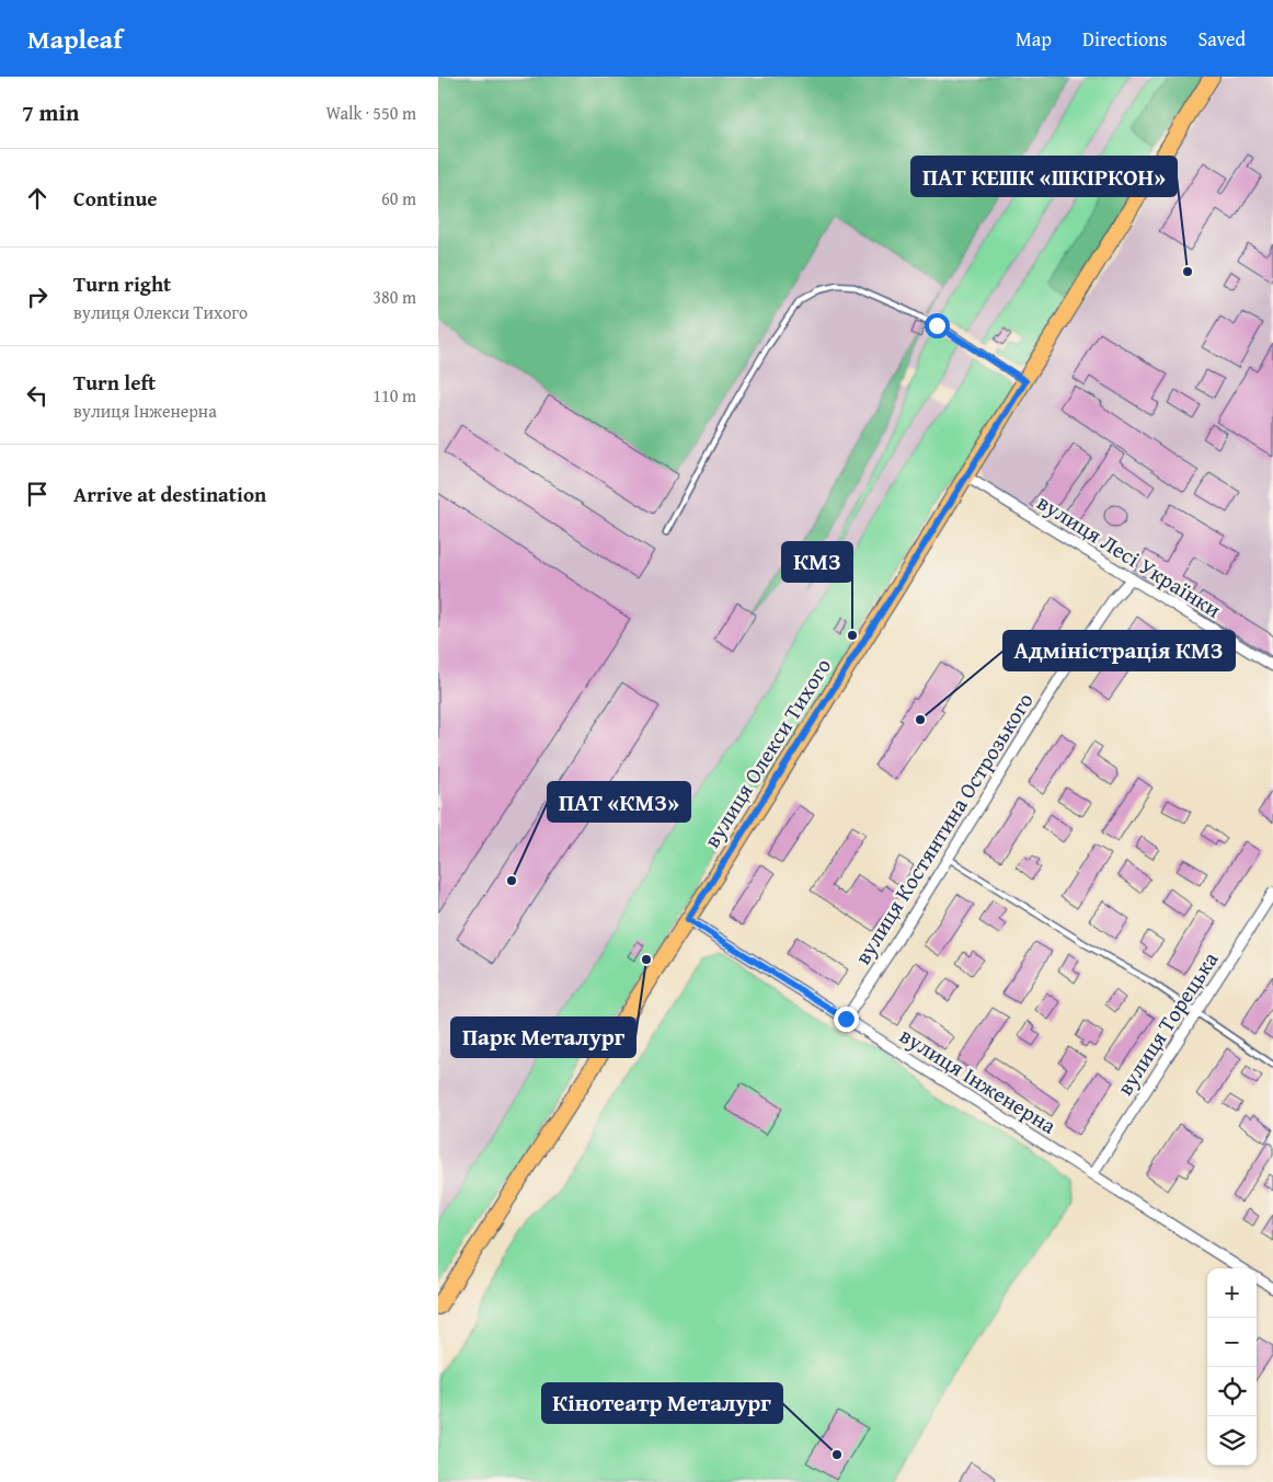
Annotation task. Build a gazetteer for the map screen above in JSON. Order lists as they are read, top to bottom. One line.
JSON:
{"streets":{"main road":["вулиця Олекси Тихого"],"street":["вулиця Лесі Українки","вулиця Костянтина Острозького","вулиця Торецька","вулиця Інженерна"]},"crossings":[["вулиця Лесі Українки","вулиця Олекси Тихого"],["вулиця Лесі Українки","вулиця Костянтина Острозького"],["вулиця Олекси Тихого","вулиця Інженерна"],["вулиця Костянтина Острозького","вулиця Інженерна"],["вулиця Торецька","вулиця Інженерна"]],"places":["ПАТ КЕШК «ШКІРКОН»","КМЗ","Адміністрація КМЗ","ПАТ «КМЗ»","Парк Металург","Кінотеатр Металург"],"page":{"header":"Mapleaf","nav":["Map","Directions","Saved"],"heading":["7 min","Walk · 550 m"],"list":[["Continue","60 m"],["Turn right","вулиця Олекси Тихого","380 m"],["Turn left","вулиця Інженерна","110 m"],"Arrive at destination"],"map_buttons":["+","−"]}}
